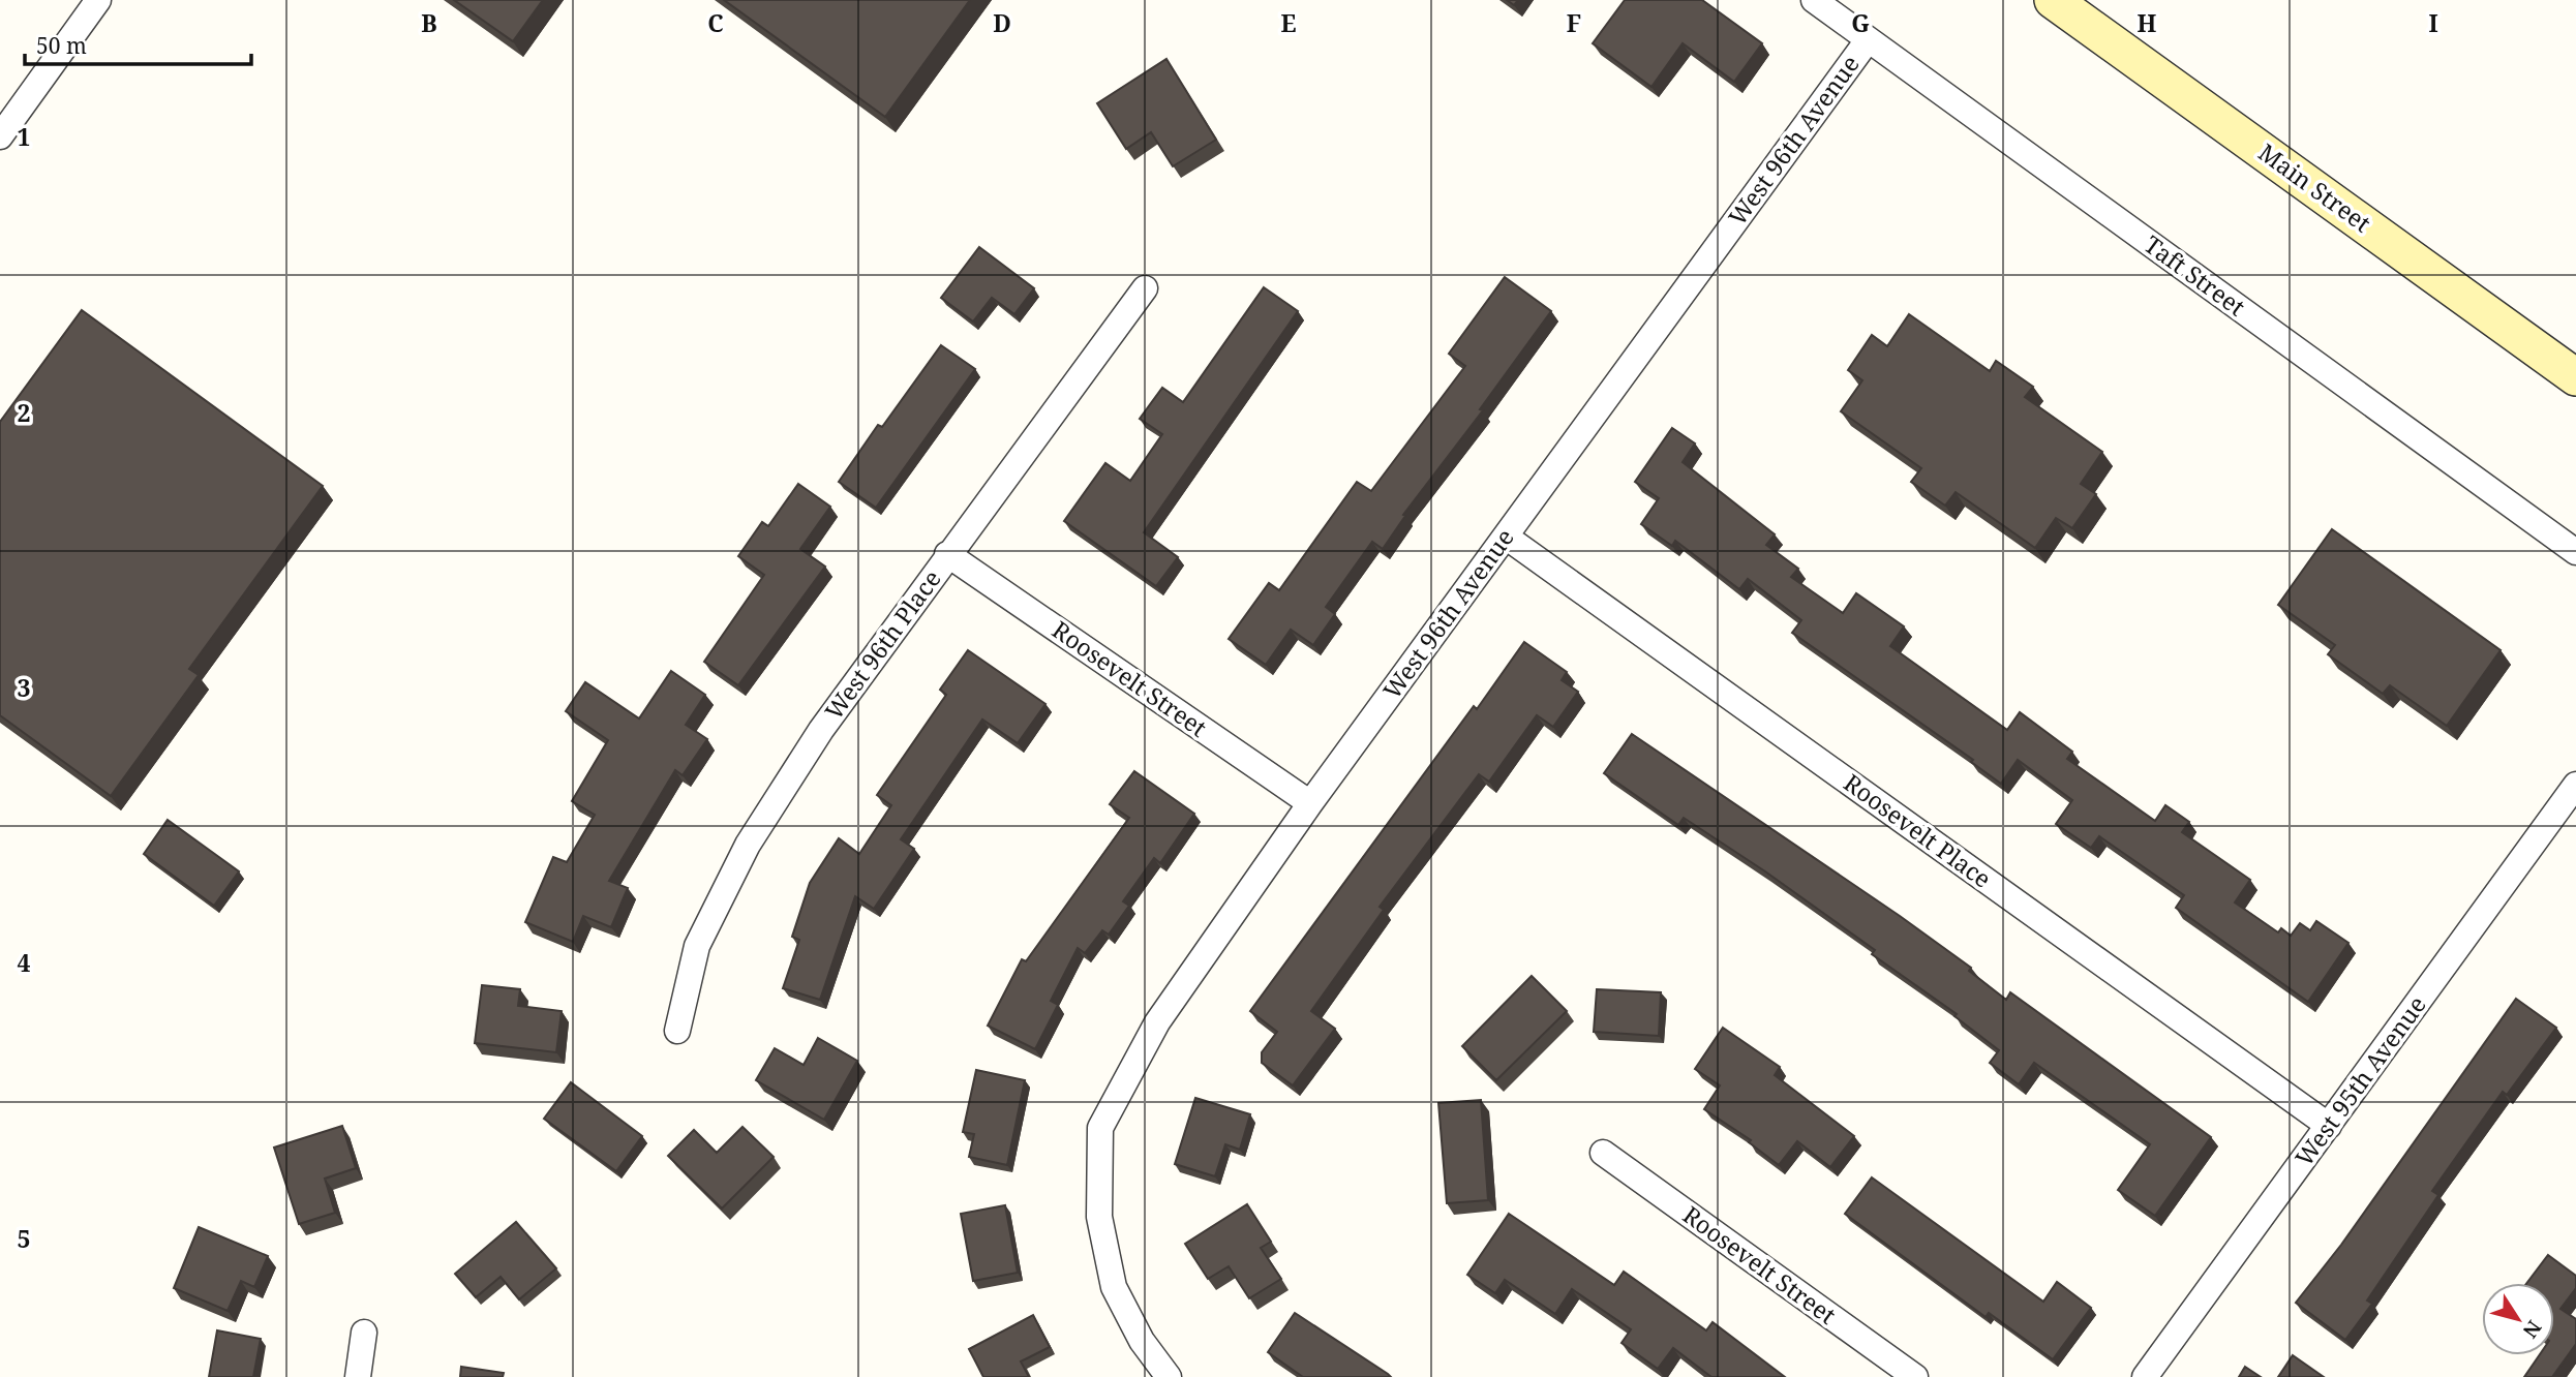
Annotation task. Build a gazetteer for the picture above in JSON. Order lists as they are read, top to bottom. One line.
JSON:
{"streets":{"main road":["Main Street"],"street":["West 96th Avenue","Taft Street","West 96th Place","Roosevelt Street","Roosevelt Place","West 95th Avenue"]},"crossings":[["West 96th Avenue","Taft Street"],["West 96th Avenue","Roosevelt Street"],["West 96th Avenue","Roosevelt Place"],["West 96th Place","Roosevelt Street"],["Roosevelt Place","West 95th Avenue"]],"scale_bar":"50 m","north":"bottom right","grid":{"columns":["B","C","D","E","F","G","H","I"],"rows":["1","2","3","4","5"]}}
